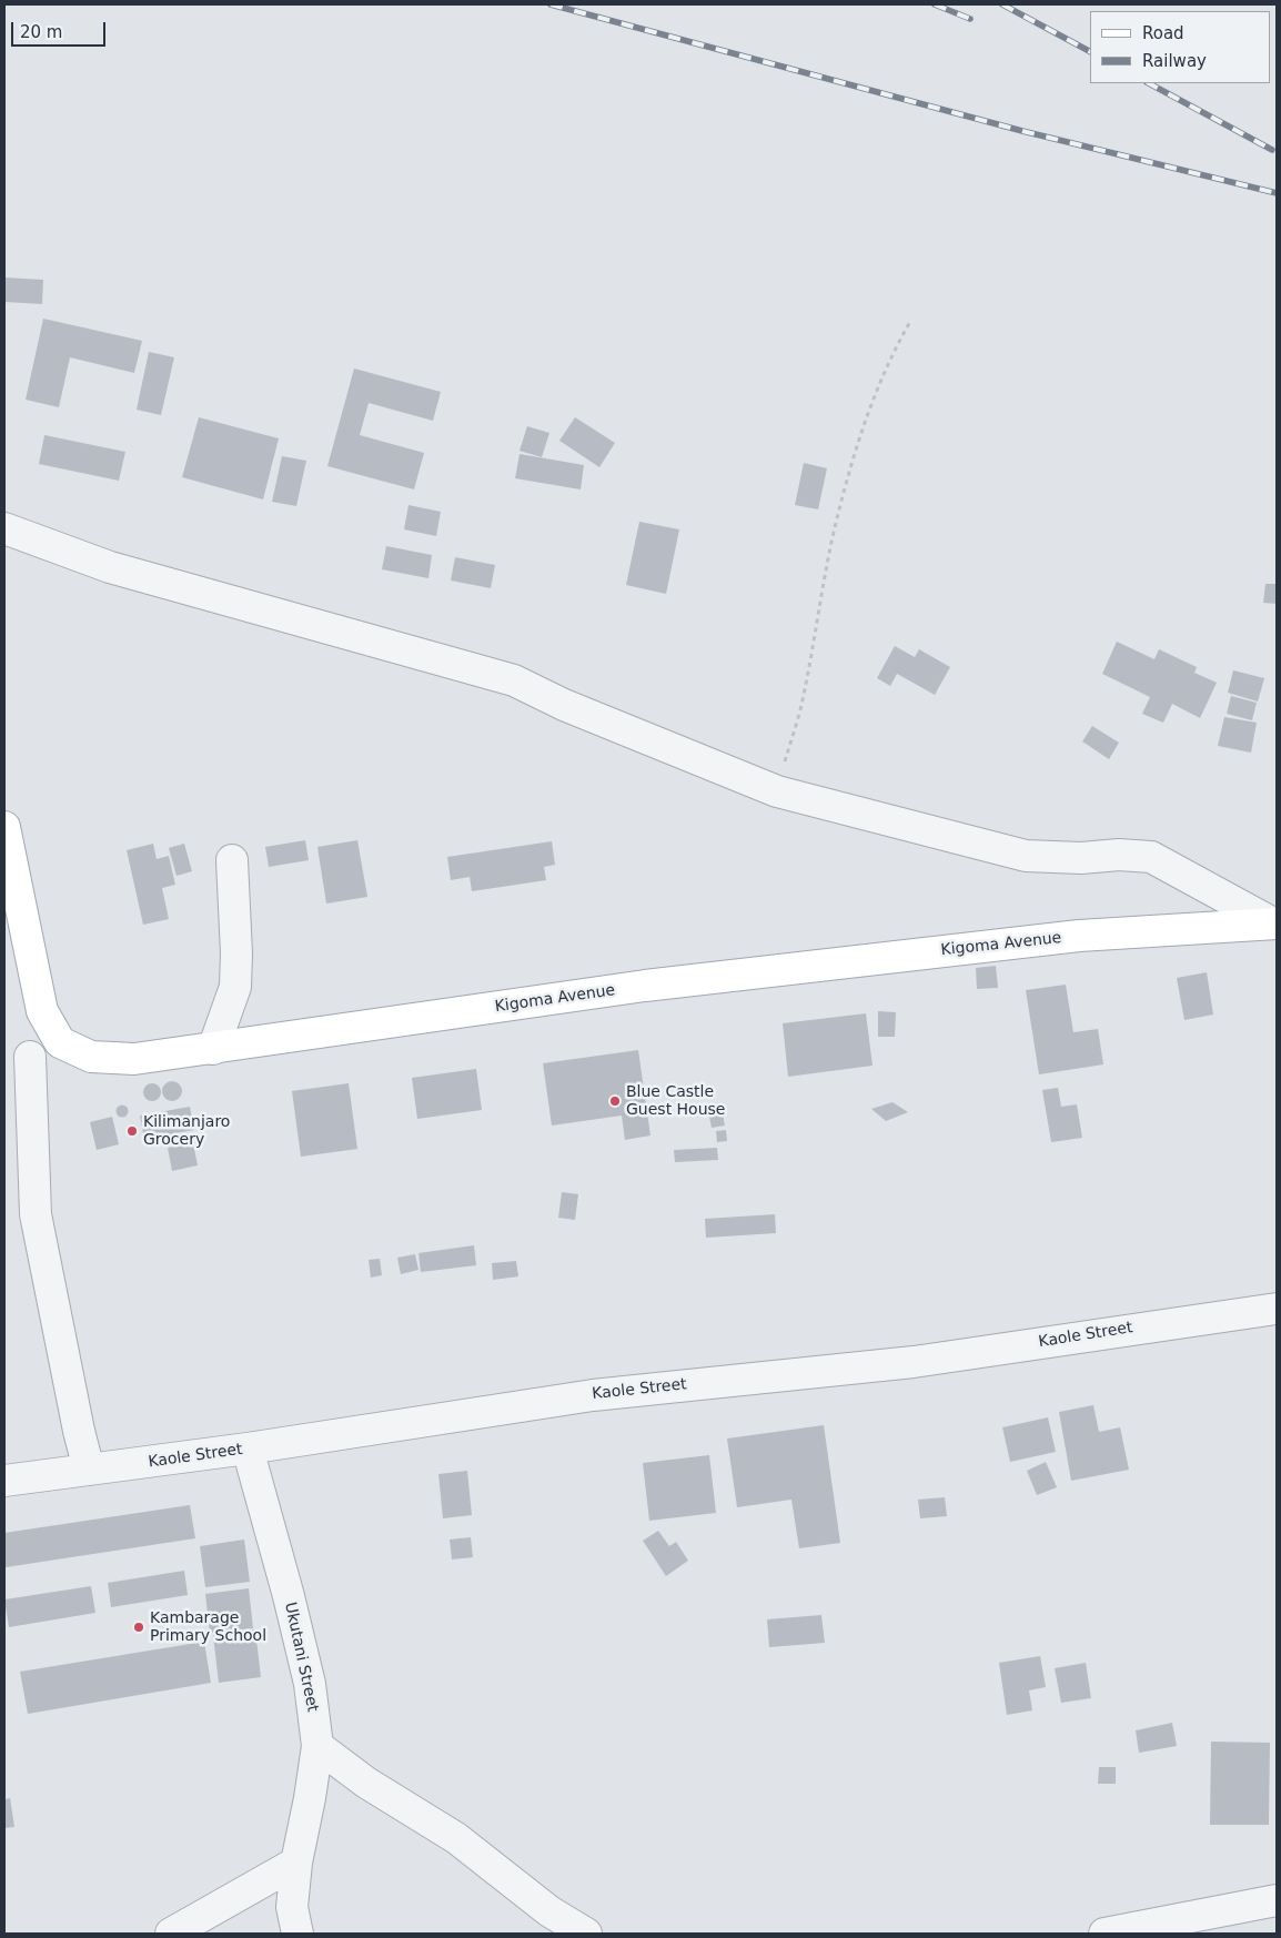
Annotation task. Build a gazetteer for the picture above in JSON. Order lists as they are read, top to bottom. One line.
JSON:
{"streets":{"main road":["Kigoma Avenue"],"street":["Kaole Street","Ukutani Street"]},"crossings":[["Kaole Street","Ukutani Street"]],"places":["Blue Castle Guest House","Kilimanjaro Grocery","Kambarage Primary School"],"legend":["Road","Railway"],"scale_bar":"20 m"}
